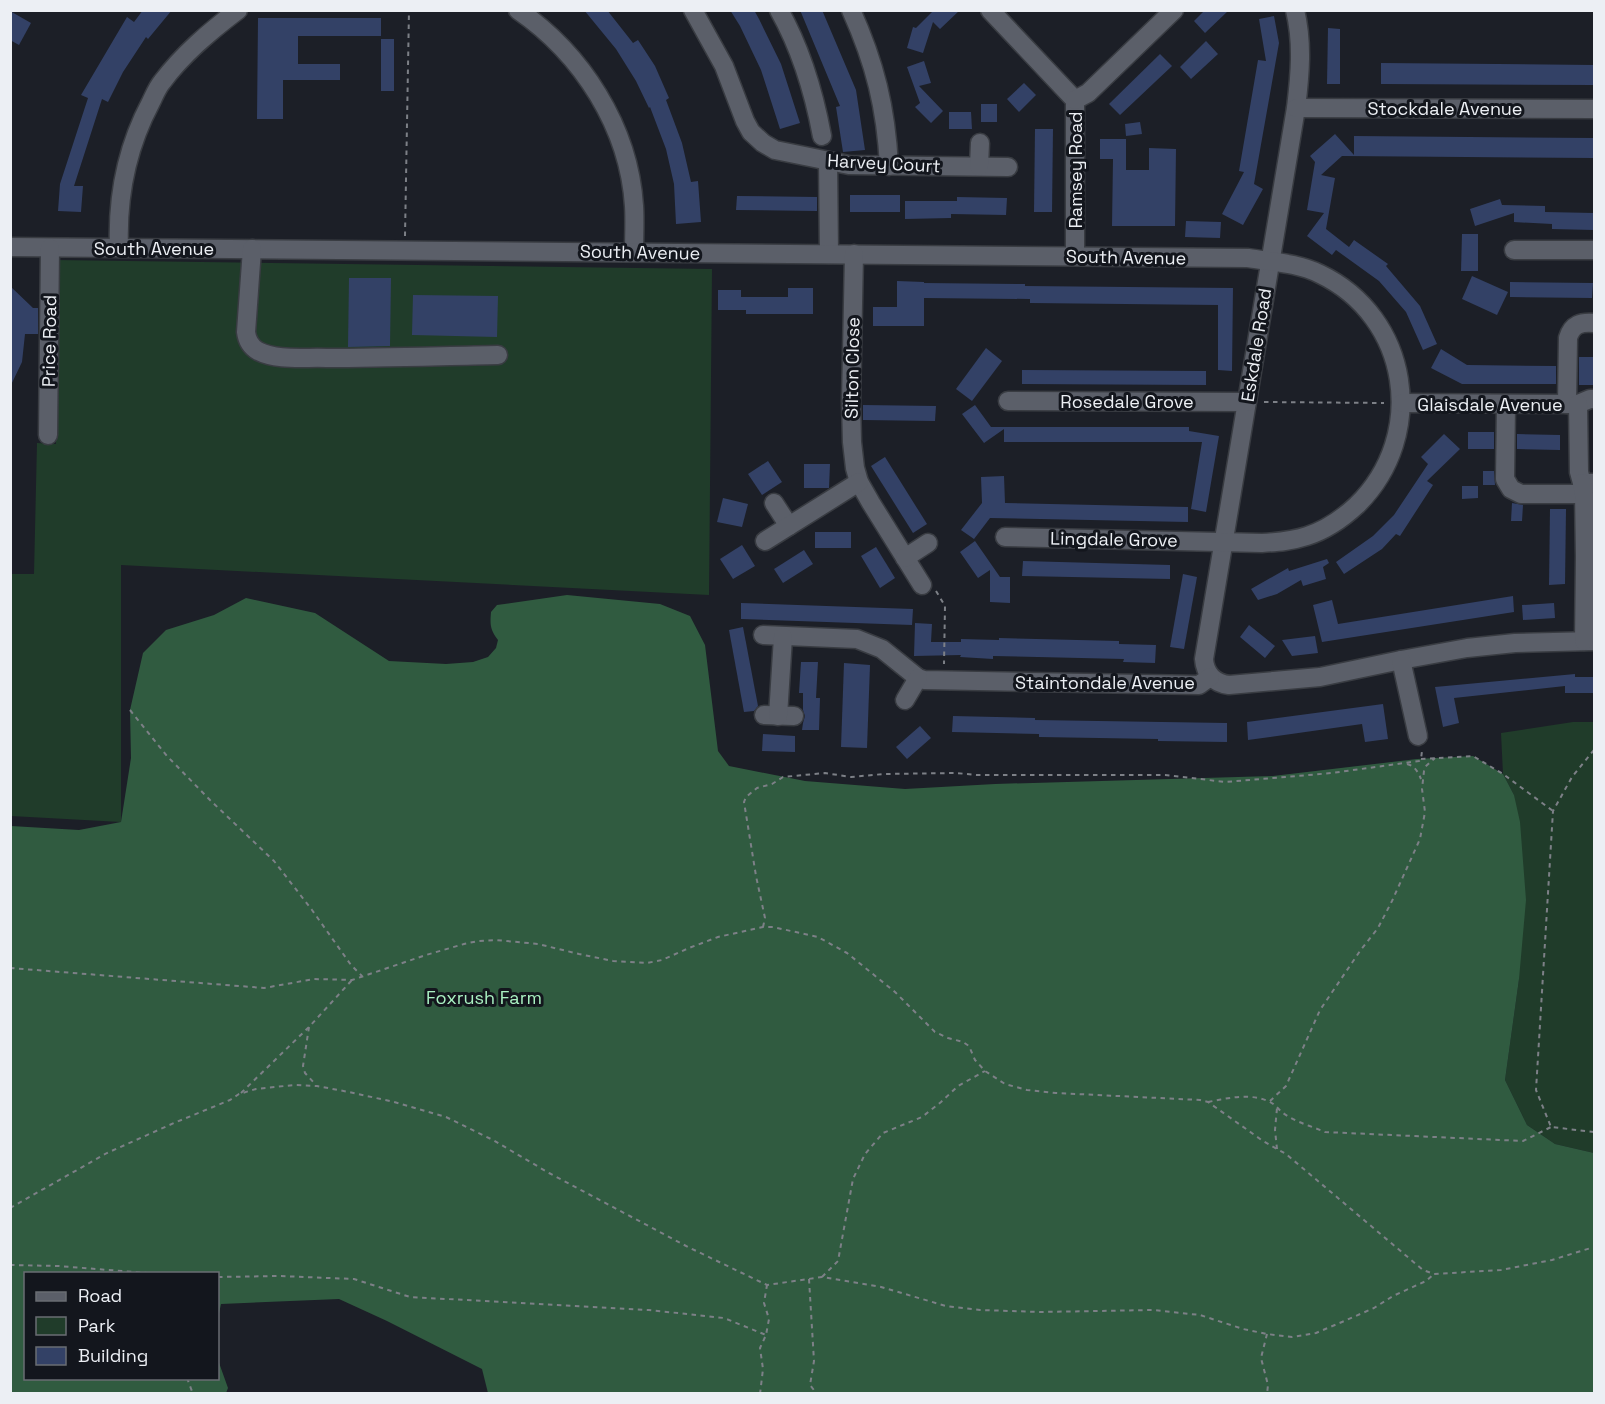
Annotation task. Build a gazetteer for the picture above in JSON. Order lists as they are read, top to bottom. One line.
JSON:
{"streets":{"street":["Stockdale Avenue","Harvey Court","Ramsey Road","South Avenue","Price Road","Eskdale Road","Silton Close","Rosedale Grove","Glaisdale Avenue","Lingdale Grove","Staintondale Avenue"]},"crossings":[["Stockdale Avenue","Eskdale Road"],["Ramsey Road","South Avenue"],["South Avenue","Price Road"],["South Avenue","Eskdale Road"],["South Avenue","Silton Close"],["South Avenue","Glaisdale Avenue"],["South Avenue","Lingdale Grove"],["Eskdale Road","Rosedale Grove"],["Eskdale Road","Lingdale Grove"],["Eskdale Road","Staintondale Avenue"],["Glaisdale Avenue","Lingdale Grove"]],"parks":["Foxrush Farm"],"legend":["Road","Park","Building"]}
